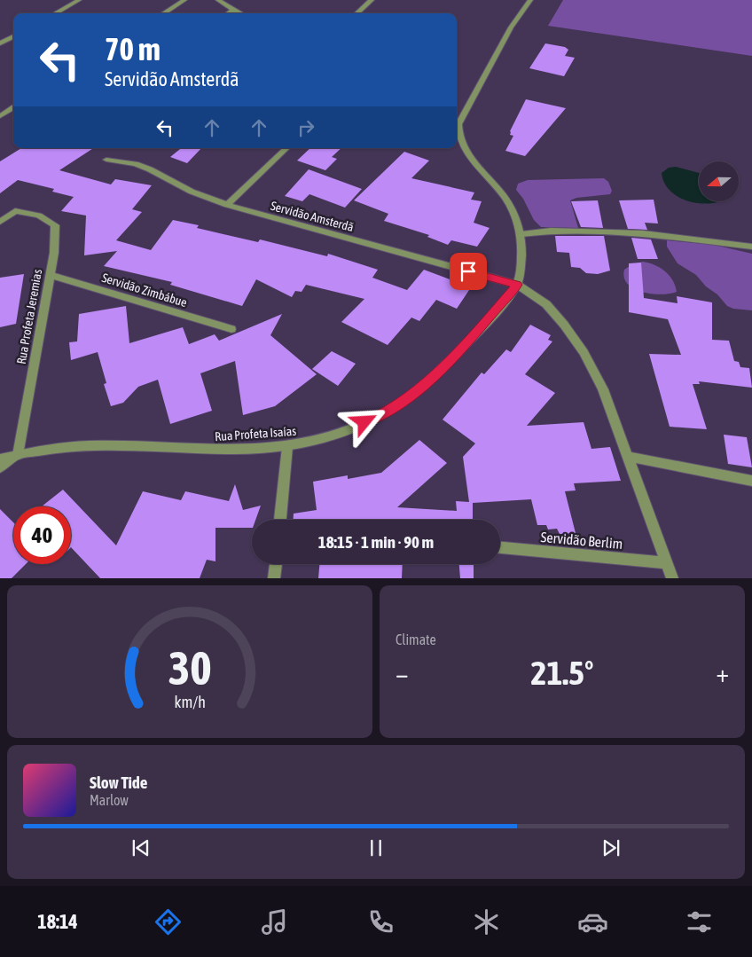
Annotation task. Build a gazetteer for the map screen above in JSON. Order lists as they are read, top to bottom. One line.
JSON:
{"streets":{"street":["Servidão Amsterdã","Servidão Zimbábue","Rua Profeta Jeremias","Rua Profeta Isaías","Servidão Berlim"]},"crossings":[["Servidão Amsterdã","Rua Profeta Isaías"],["Servidão Amsterdã","Servidão Berlim"],["Servidão Zimbábue","Rua Profeta Jeremias"],["Rua Profeta Jeremias","Rua Profeta Isaías"]],"north":"left","page":{"turn":["70 m","Servidão Amsterdã"],"limit":"40","trip":"18:15 · 1 min · 90 m","tile":"Climate","heat":["−","21.5°","+"],"song":["Slow Tide","Marlow"],"tabs":"18:14","gauge":["30","km/h"]}}
